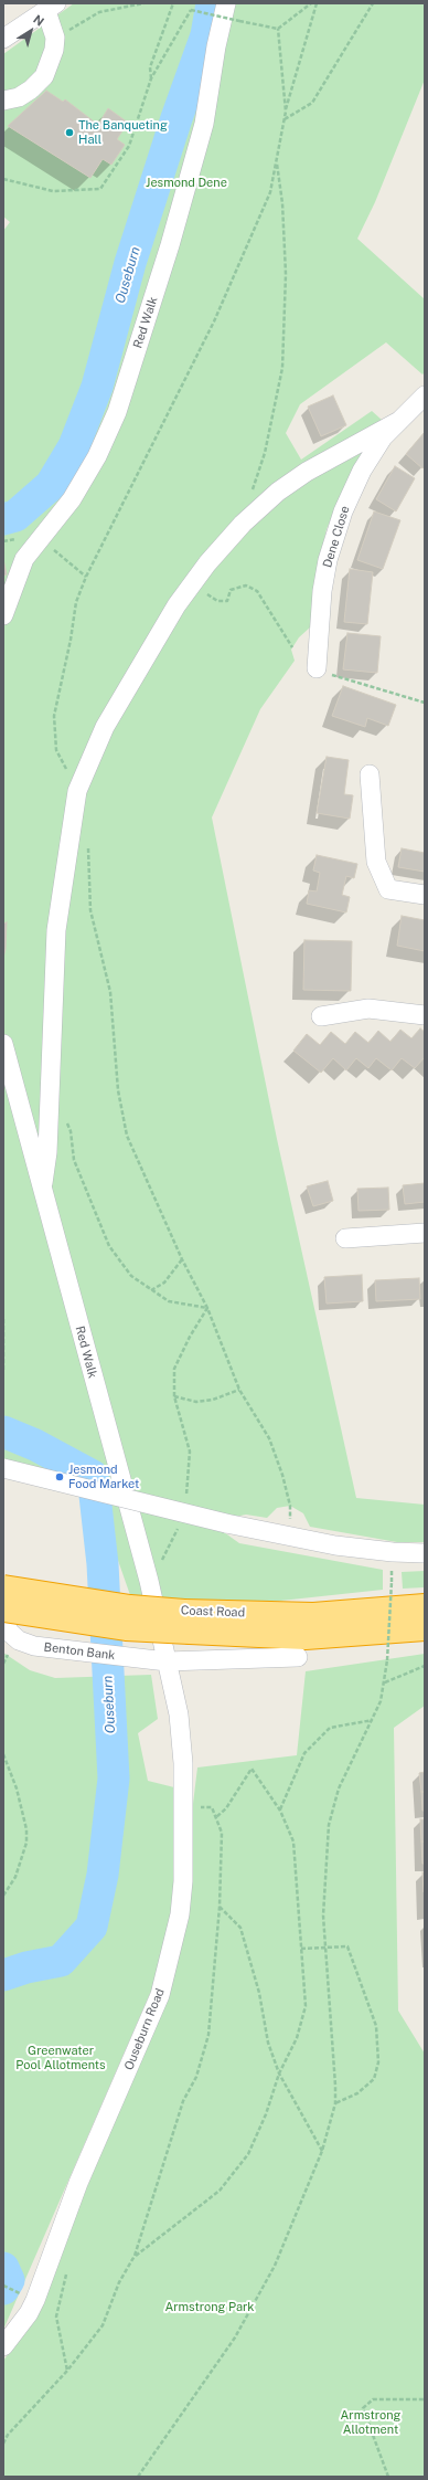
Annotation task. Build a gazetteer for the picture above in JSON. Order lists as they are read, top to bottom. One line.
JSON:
{"streets":{"highway":["Coast Road"],"street":["Red Walk","Dene Close","Benton Bank","Ouseburn Road"]},"crossings":[["Red Walk","Benton Bank"],["Red Walk","Ouseburn Road"],["Benton Bank","Ouseburn Road"]],"water":["Ouseburn"],"parks":["Jesmond Dene","Greenwater Pool Allotments","Armstrong Park","Armstrong Allotment"],"places":["The Banqueting Hall","Jesmond Food Market"],"north":"top right"}
